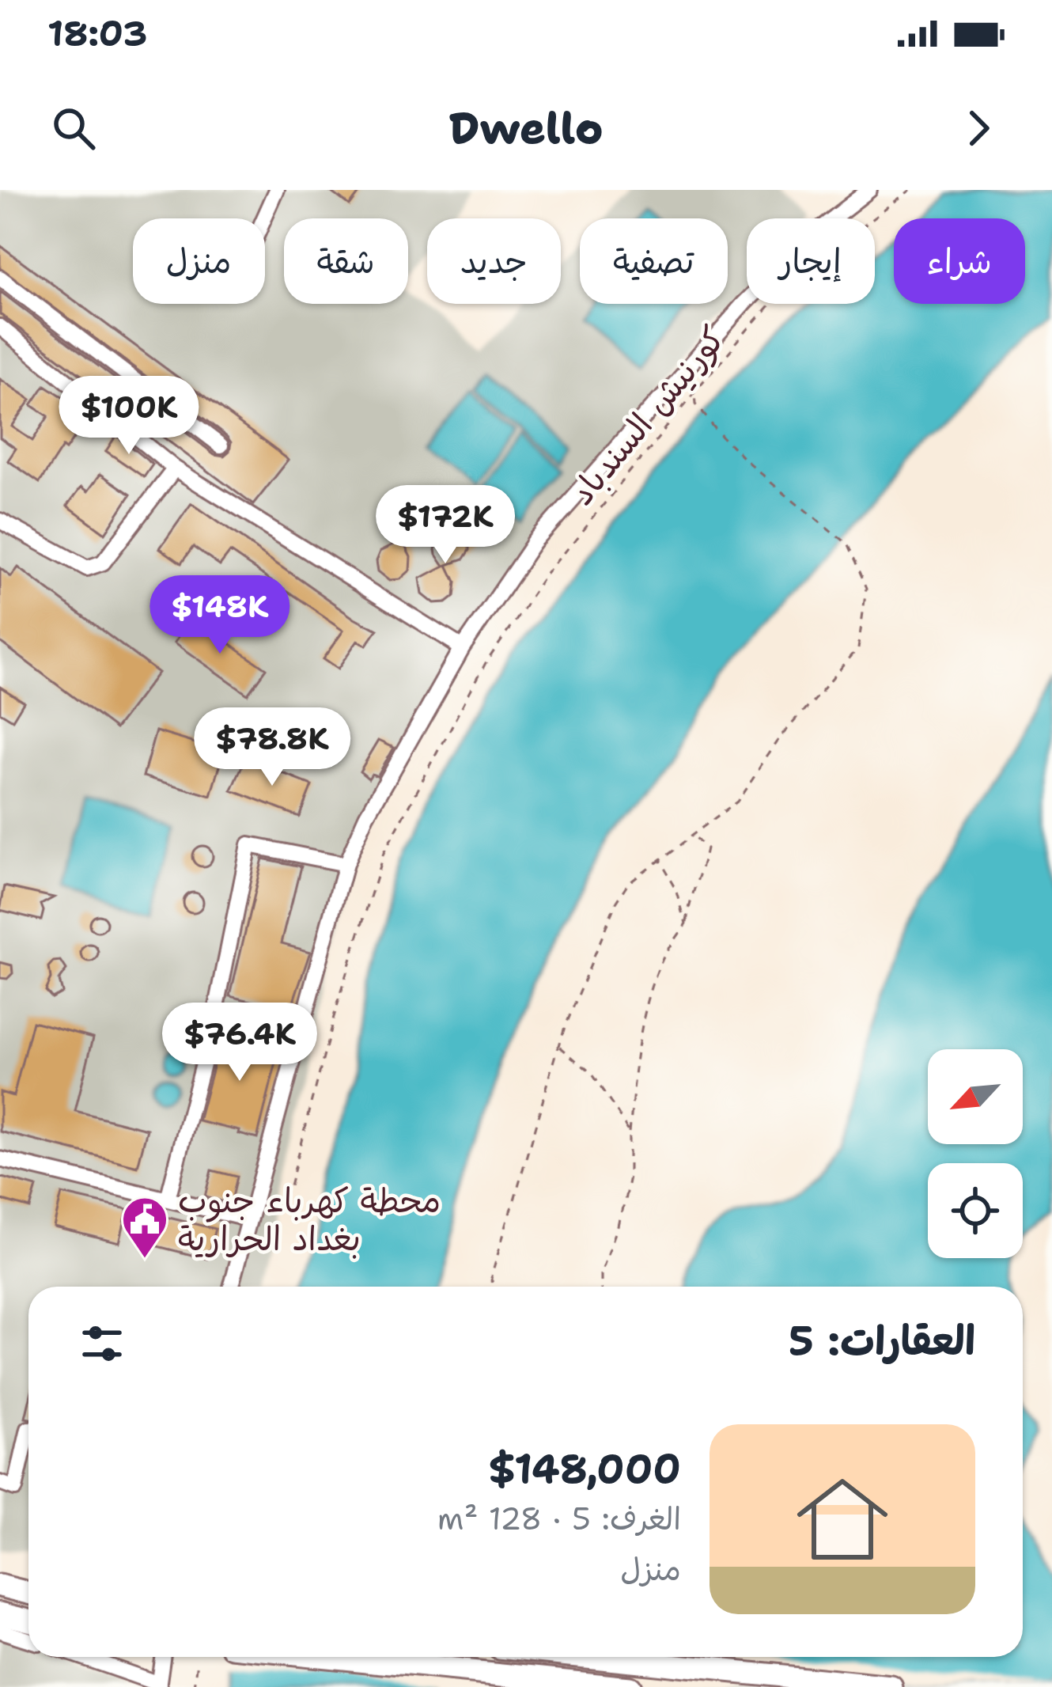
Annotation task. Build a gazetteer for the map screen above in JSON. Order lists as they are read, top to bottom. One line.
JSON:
{"streets":{"path":["كورنيش السندباد"]},"places":{"public building":["محطة كهرباء جنوب بغداد الحرارية"]},"north":"bottom left","page":{"status":"18:03","header":"Dwello","chip":["شراء","إيجار","تصفية","جديد","شقة","منزل"],"price":["$100K","$172K","$148K","$78.8K","$76.4K"],"heading":"العقارات: 5","list":[{"name":"$148,000","note":"الغرف: 5 · 128 m² · منزل"}]}}
